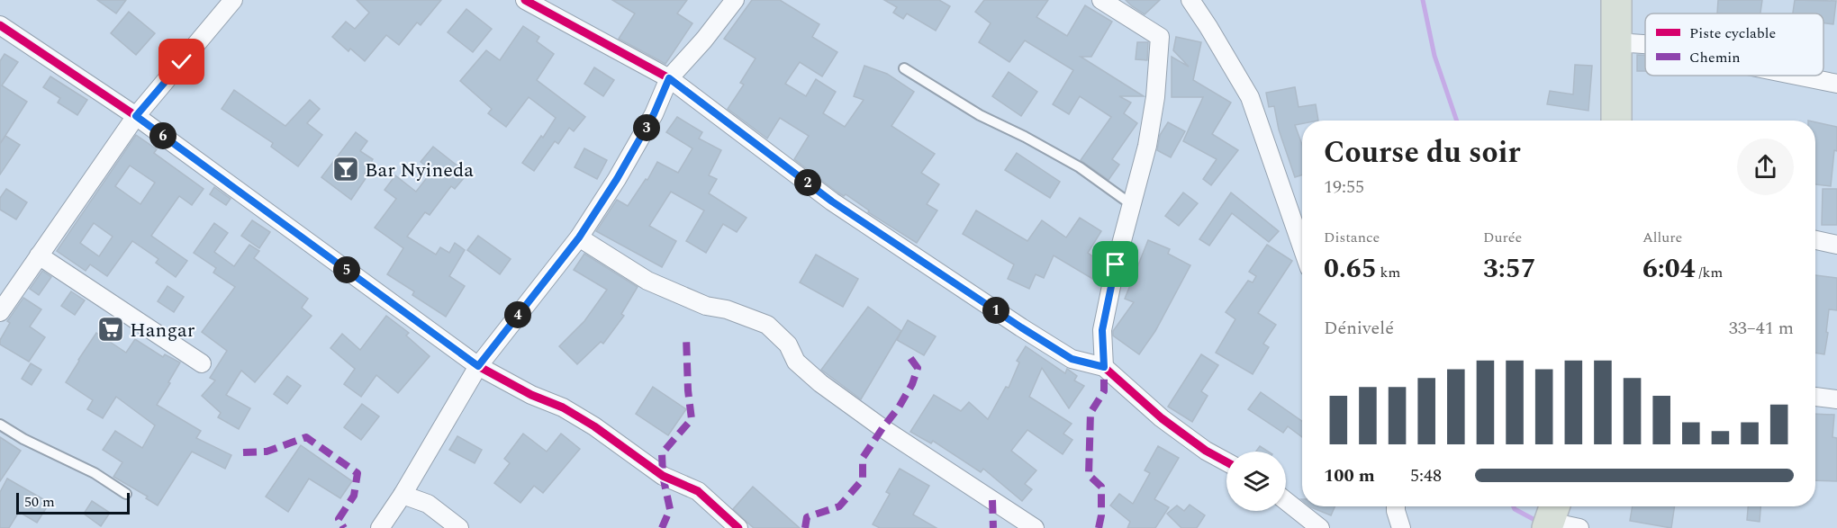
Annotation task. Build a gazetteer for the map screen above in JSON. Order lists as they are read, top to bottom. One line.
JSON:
{"places":{"bar":["Bar Nyineda"],"supermarket":["Hangar"]},"legend":["Piste cyclable","Chemin"],"scale_bar":"50 m","page":{"pins":["3","6","2","5","1","4"],"heading":["Course du soir","19:55"],"stats":[["Distance","0.65 km"],["Durée","3:57"],["Allure","6:04 /km"]],"chart":["Dénivelé","33–41 m"],"list":[{"name":"100 m","note":"5:48"}],"scale":"50 m"}}
